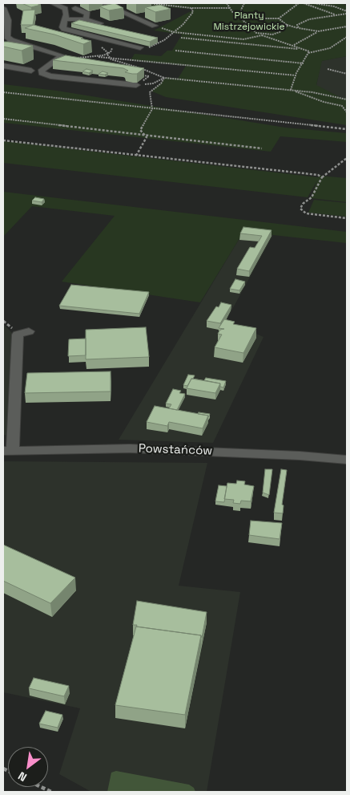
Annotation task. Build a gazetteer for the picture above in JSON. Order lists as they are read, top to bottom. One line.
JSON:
{"streets":{"street":["Powstańców"]},"parks":["Planty Mistrzejowickie"],"north":"bottom left"}
